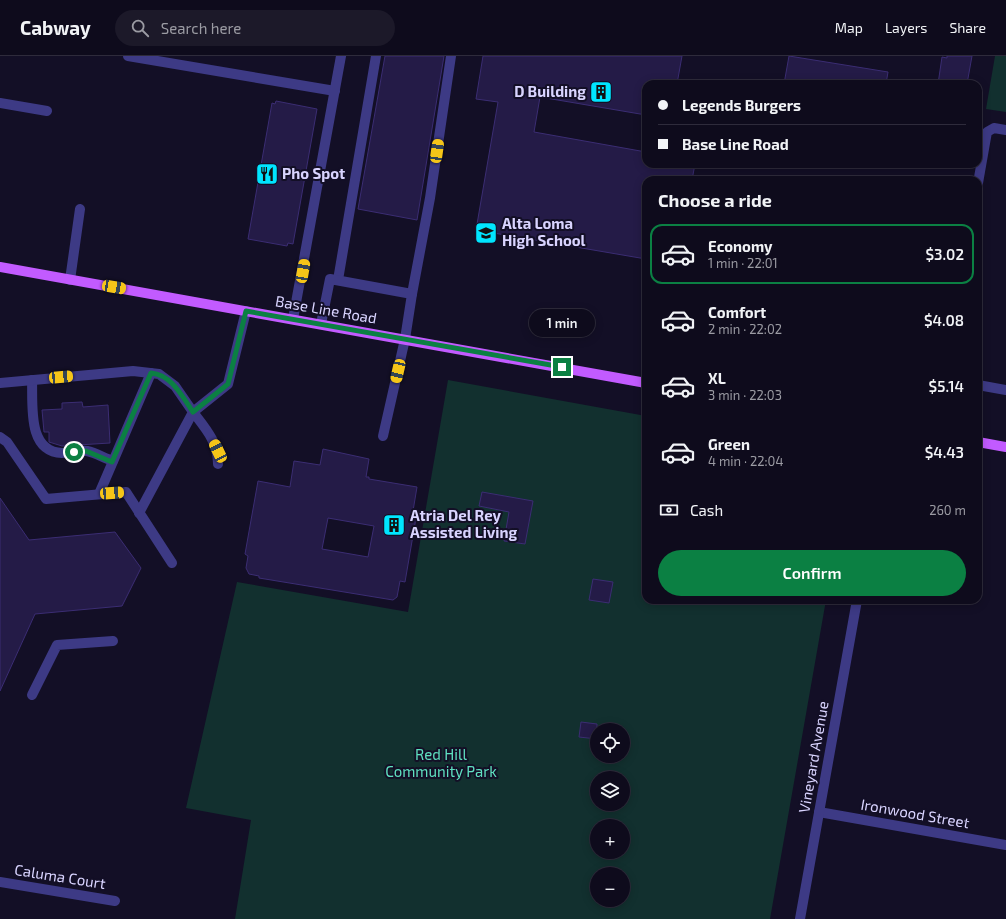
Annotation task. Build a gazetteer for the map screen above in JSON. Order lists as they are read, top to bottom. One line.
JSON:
{"streets":{"main road":["Base Line Road"],"street":["Vineyard Avenue","Ironwood Street","Caluma Court"]},"crossings":[["Vineyard Avenue","Ironwood Street"]],"parks":["Red Hill Community Park"],"places":{"building":["D Building","Atria Del Rey Assisted Living"],"restaurant":["Pho Spot"],"school or university":["Alta Loma High School"]},"page":{"header":"Cabway","search":"Search here","nav":["Map","Layers","Share"],"banner":["Legends Burgers","Base Line Road"],"heading":"Choose a ride","list":[{"name":"Economy","note":"1 min · 22:01","value":"$3.02"},{"name":"Comfort","note":"2 min · 22:02","value":"$4.08"},{"name":"XL","note":"3 min · 22:03","value":"$5.14"},{"name":"Green","note":"4 min · 22:04","value":"$4.43"}],"bubble":"1 min","pay":["Cash","260 m"],"buttons":"Confirm","map_buttons":["+","−"]}}
